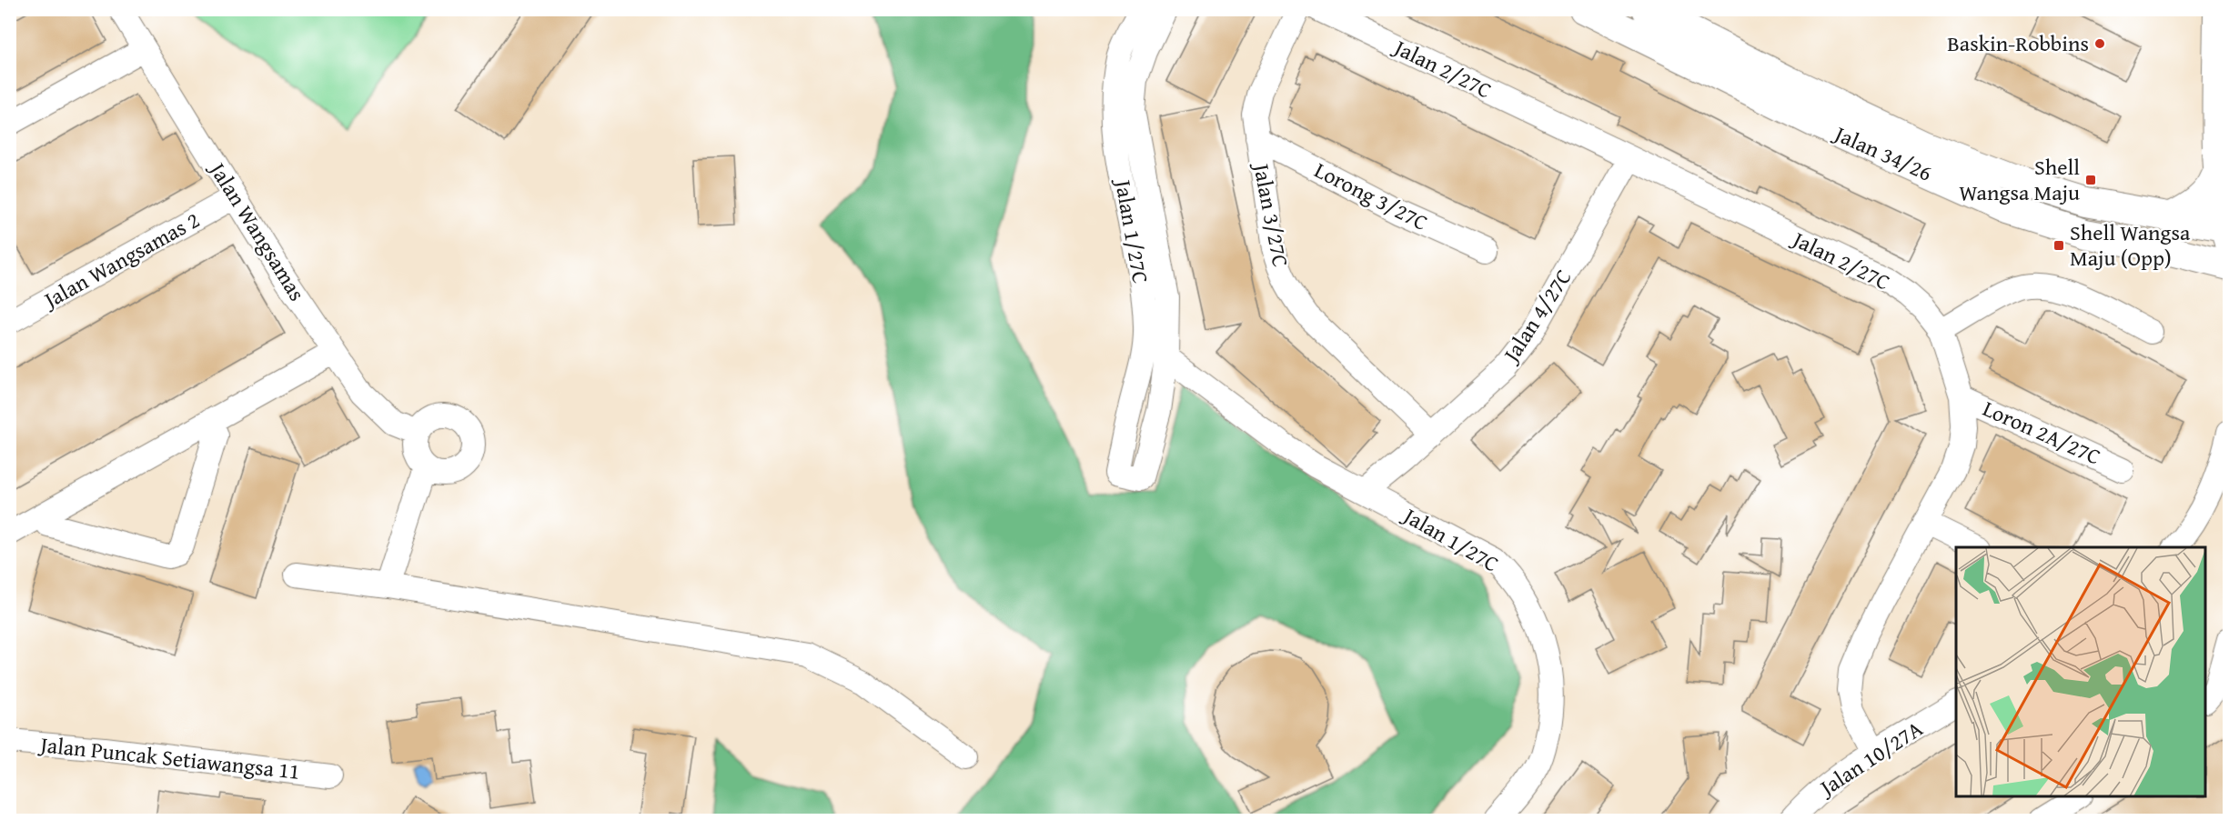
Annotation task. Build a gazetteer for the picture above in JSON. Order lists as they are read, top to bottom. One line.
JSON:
{"streets":{"main road":["Jalan 34/26"],"street":["Jalan 2/27C","Lorong 3/27C","Jalan 3/27C","Jalan Wangsamas","Jalan 1/27C","Jalan Wangsamas 2","Jalan 4/27C","Loron 2A/27C","Jalan Puncak Setiawangsa 11","Jalan 10/27A"]},"crossings":[["Jalan 2/27C","Jalan 4/27C"],["Jalan 2/27C","Loron 2A/27C"],["Jalan 2/27C","Jalan 10/27A"],["Lorong 3/27C","Jalan 3/27C"],["Jalan 3/27C","Jalan 4/27C"],["Jalan Wangsamas","Jalan Wangsamas 2"],["Jalan 1/27C","Jalan 4/27C"]],"places":{"other":["Baskin-Robbins"],"transit":["Shell Wangsa Maju","Shell Wangsa Maju (Opp)"]}}
